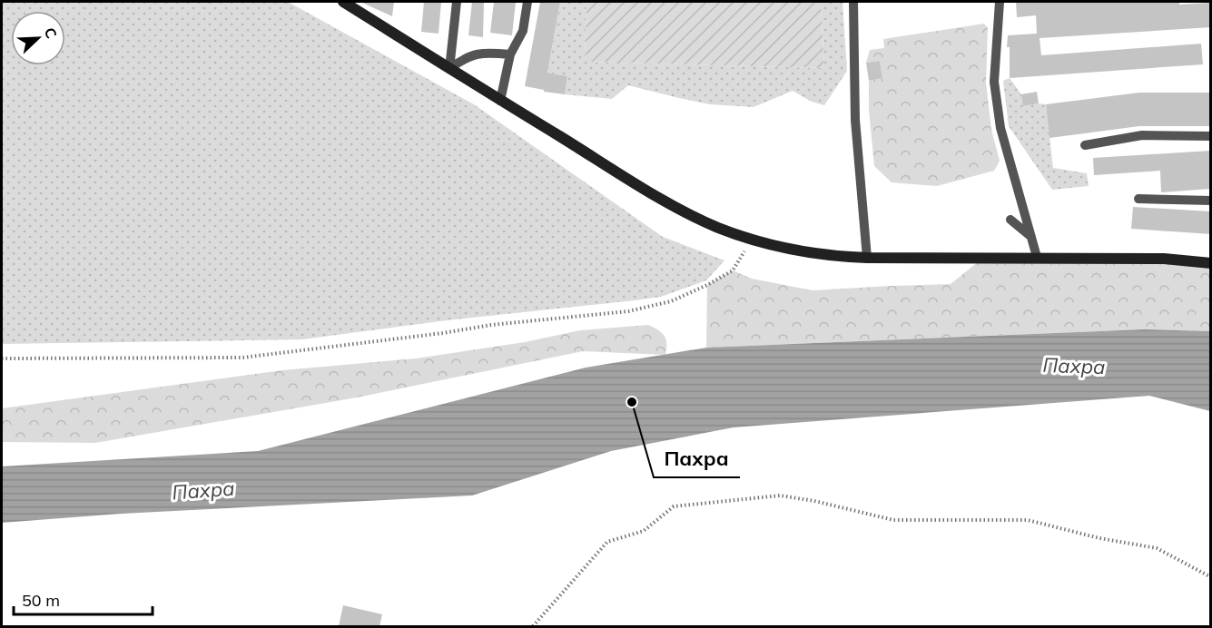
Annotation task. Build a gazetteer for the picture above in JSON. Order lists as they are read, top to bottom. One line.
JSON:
{"water":["Пахра"],"places":["Пахра"],"scale_bar":"50 m","north":"top right"}
